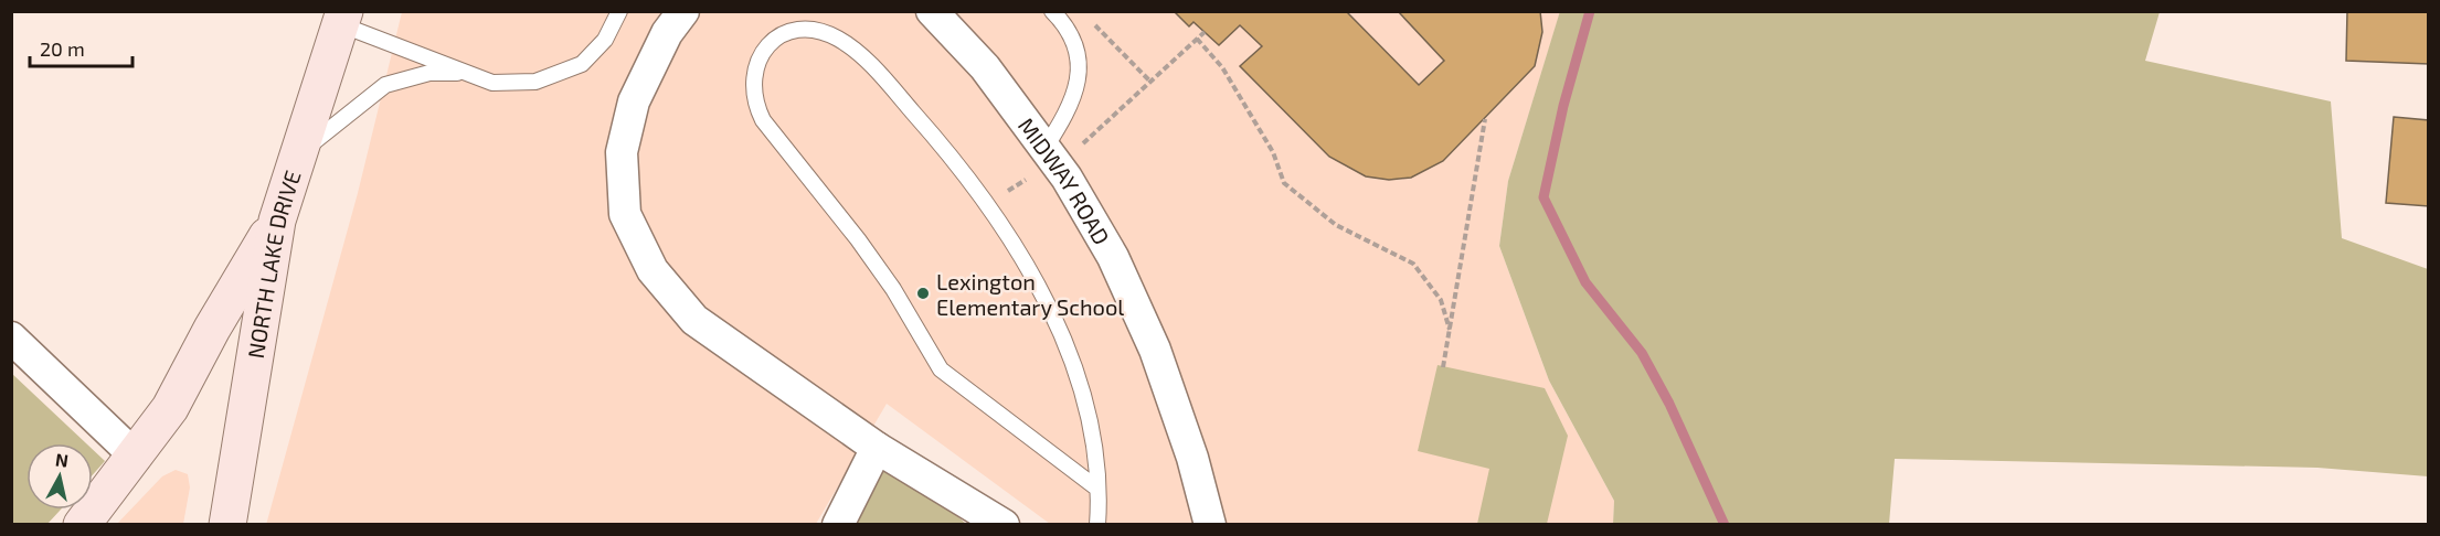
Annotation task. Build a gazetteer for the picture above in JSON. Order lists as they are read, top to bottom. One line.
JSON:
{"streets":{"main road":["NORTH LAKE DRIVE"],"street":["MIDWAY ROAD"]},"places":["Lexington Elementary School"],"scale_bar":"20 m","north":"top"}
